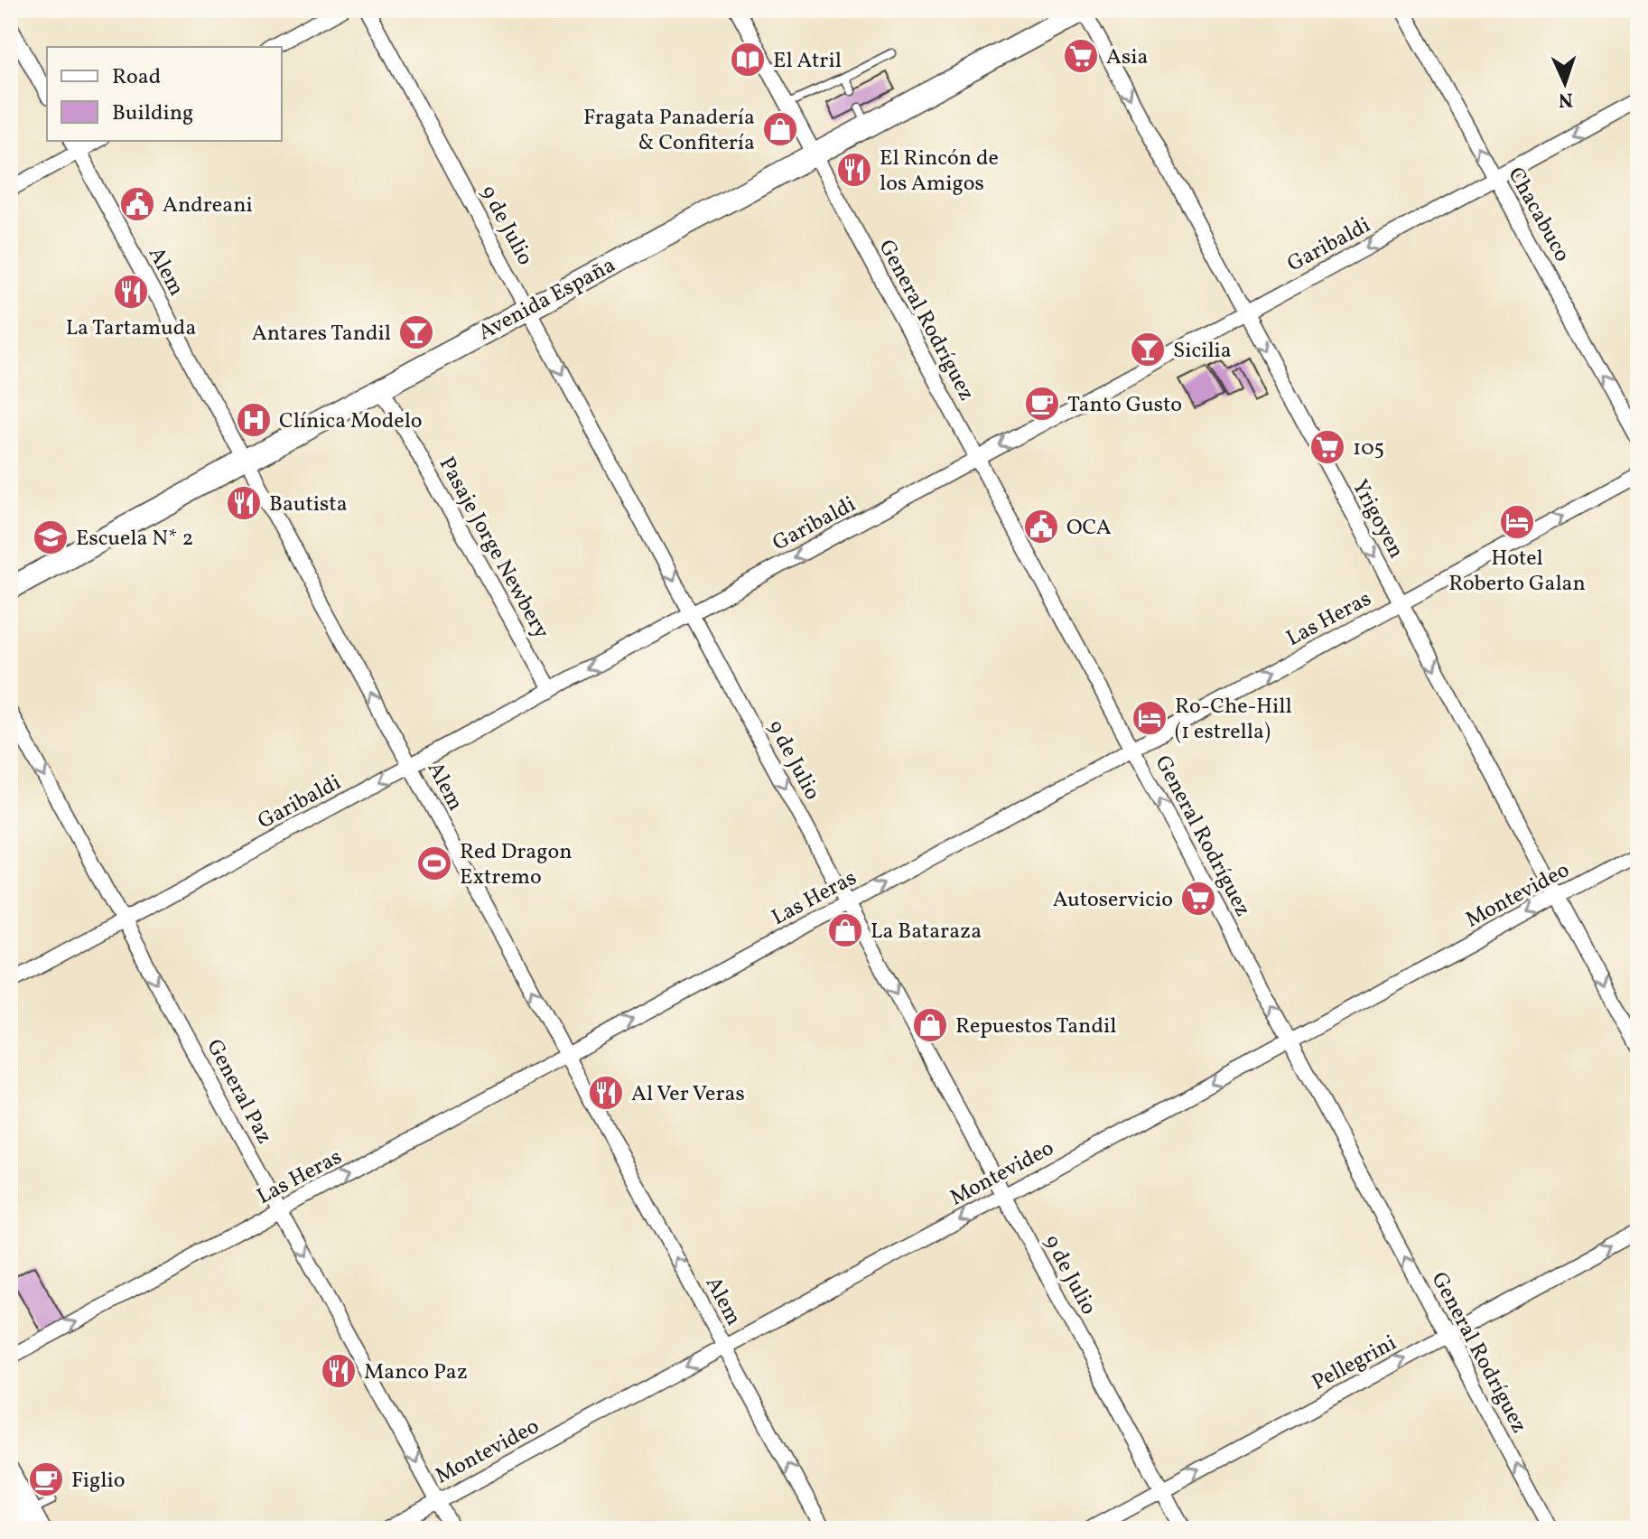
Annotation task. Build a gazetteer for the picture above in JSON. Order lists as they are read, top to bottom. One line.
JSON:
{"streets":{"main road":["Avenida España"],"street":["Chacabuco","9 de Julio","Garibaldi","Alem","General Rodríguez","Yrigoyen","Pasaje Jorge Newbery","Las Heras","Montevideo","General Paz","Pellegrini"]},"crossings":[["Chacabuco","Garibaldi"],["9 de Julio","Garibaldi"],["9 de Julio","Avenida España"],["9 de Julio","Las Heras"],["9 de Julio","Montevideo"],["9 de Julio","Pellegrini"],["Garibaldi","Alem"],["Garibaldi","General Rodríguez"],["Garibaldi","Yrigoyen"],["Garibaldi","Pasaje Jorge Newbery"],["Garibaldi","General Paz"],["Alem","Avenida España"],["Alem","Las Heras"],["Alem","Montevideo"],["Avenida España","General Rodríguez"],["Avenida España","Yrigoyen"],["Avenida España","Pasaje Jorge Newbery"],["General Rodríguez","Las Heras"],["General Rodríguez","Montevideo"],["General Rodríguez","Pellegrini"],["Yrigoyen","Las Heras"],["Yrigoyen","Montevideo"],["Las Heras","General Paz"],["Montevideo","General Paz"]],"one_way":["Chacabuco","9 de Julio","Garibaldi","Alem","General Rodríguez","Yrigoyen","Las Heras","Montevideo","General Paz","Pellegrini"],"places":{"supermarket":["Asia","105","Autoservicio"],"library":["El Atril"],"shop":["Fragata Panadería & Confitería","La Bataraza","Repuestos Tandil"],"restaurant":["El Rincón de los Amigos","La Tartamuda","Bautista","Al Ver Veras","Manco Paz"],"public building":["Andreani","OCA"],"bar":["Antares Tandil","Sicilia"],"cafe":["Tanto Gusto","Figlio"],"hospital":["Clínica Modelo"],"hotel":["Hotel Roberto Galan","Ro-Che-Hill (1 estrella)"],"school or university":["Escuela N* 2"],"sports":["Red Dragon Extremo"]},"legend":["Road","Building"],"north":"bottom"}
